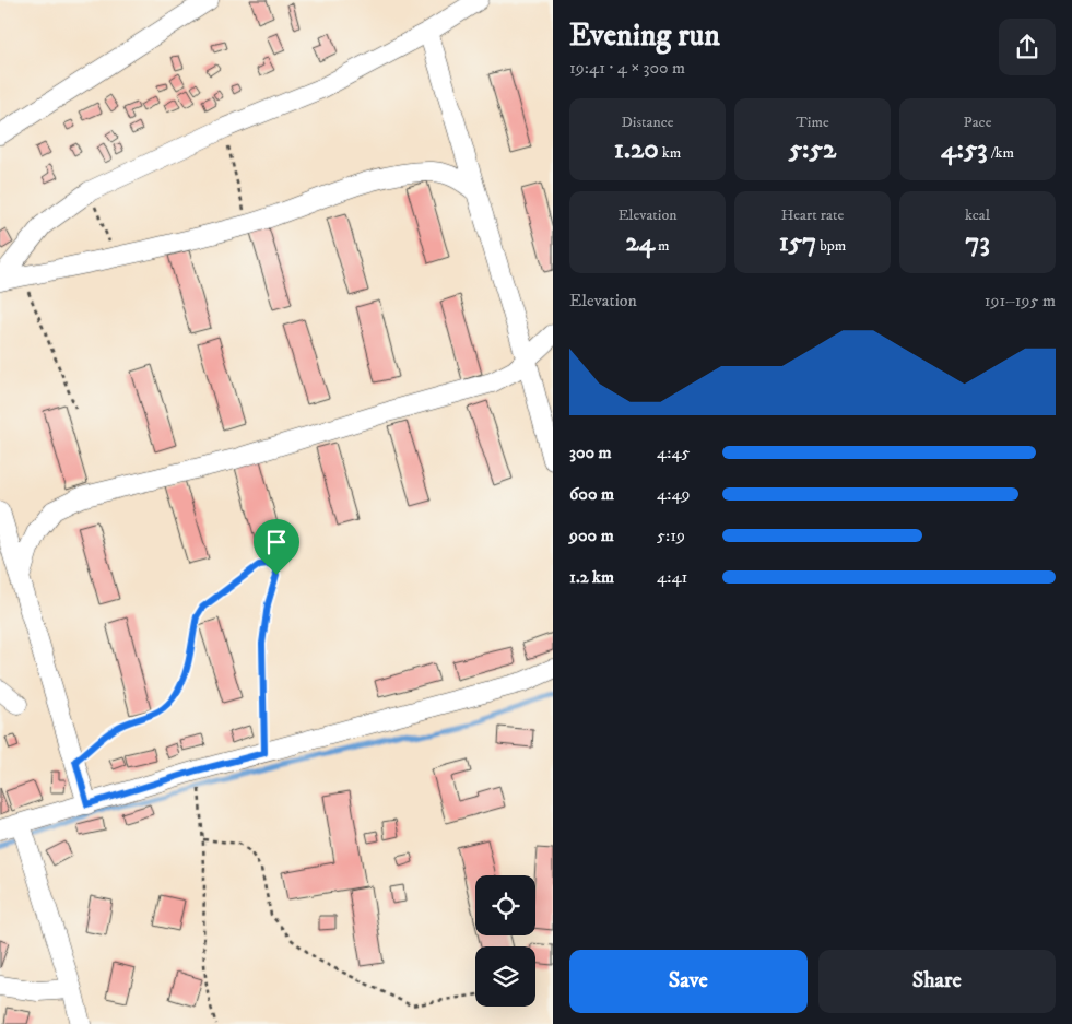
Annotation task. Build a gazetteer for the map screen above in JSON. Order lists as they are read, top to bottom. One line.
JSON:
{"page":{"heading":["Evening run","19:41 · 4 × 300 m"],"stats":[["Distance","1.20 km"],["Time","5:52"],["Pace","4:53 /km"],["Elevation","24 m"],["Heart rate","157 bpm"],["kcal","73"]],"chart":["Elevation","191–195 m"],"list":[{"name":"300 m","note":"4:45"},{"name":"600 m","note":"4:49"},{"name":"900 m","note":"5:19"},{"name":"1.2 km","note":"4:41"}],"buttons":["Save","Share"]}}
